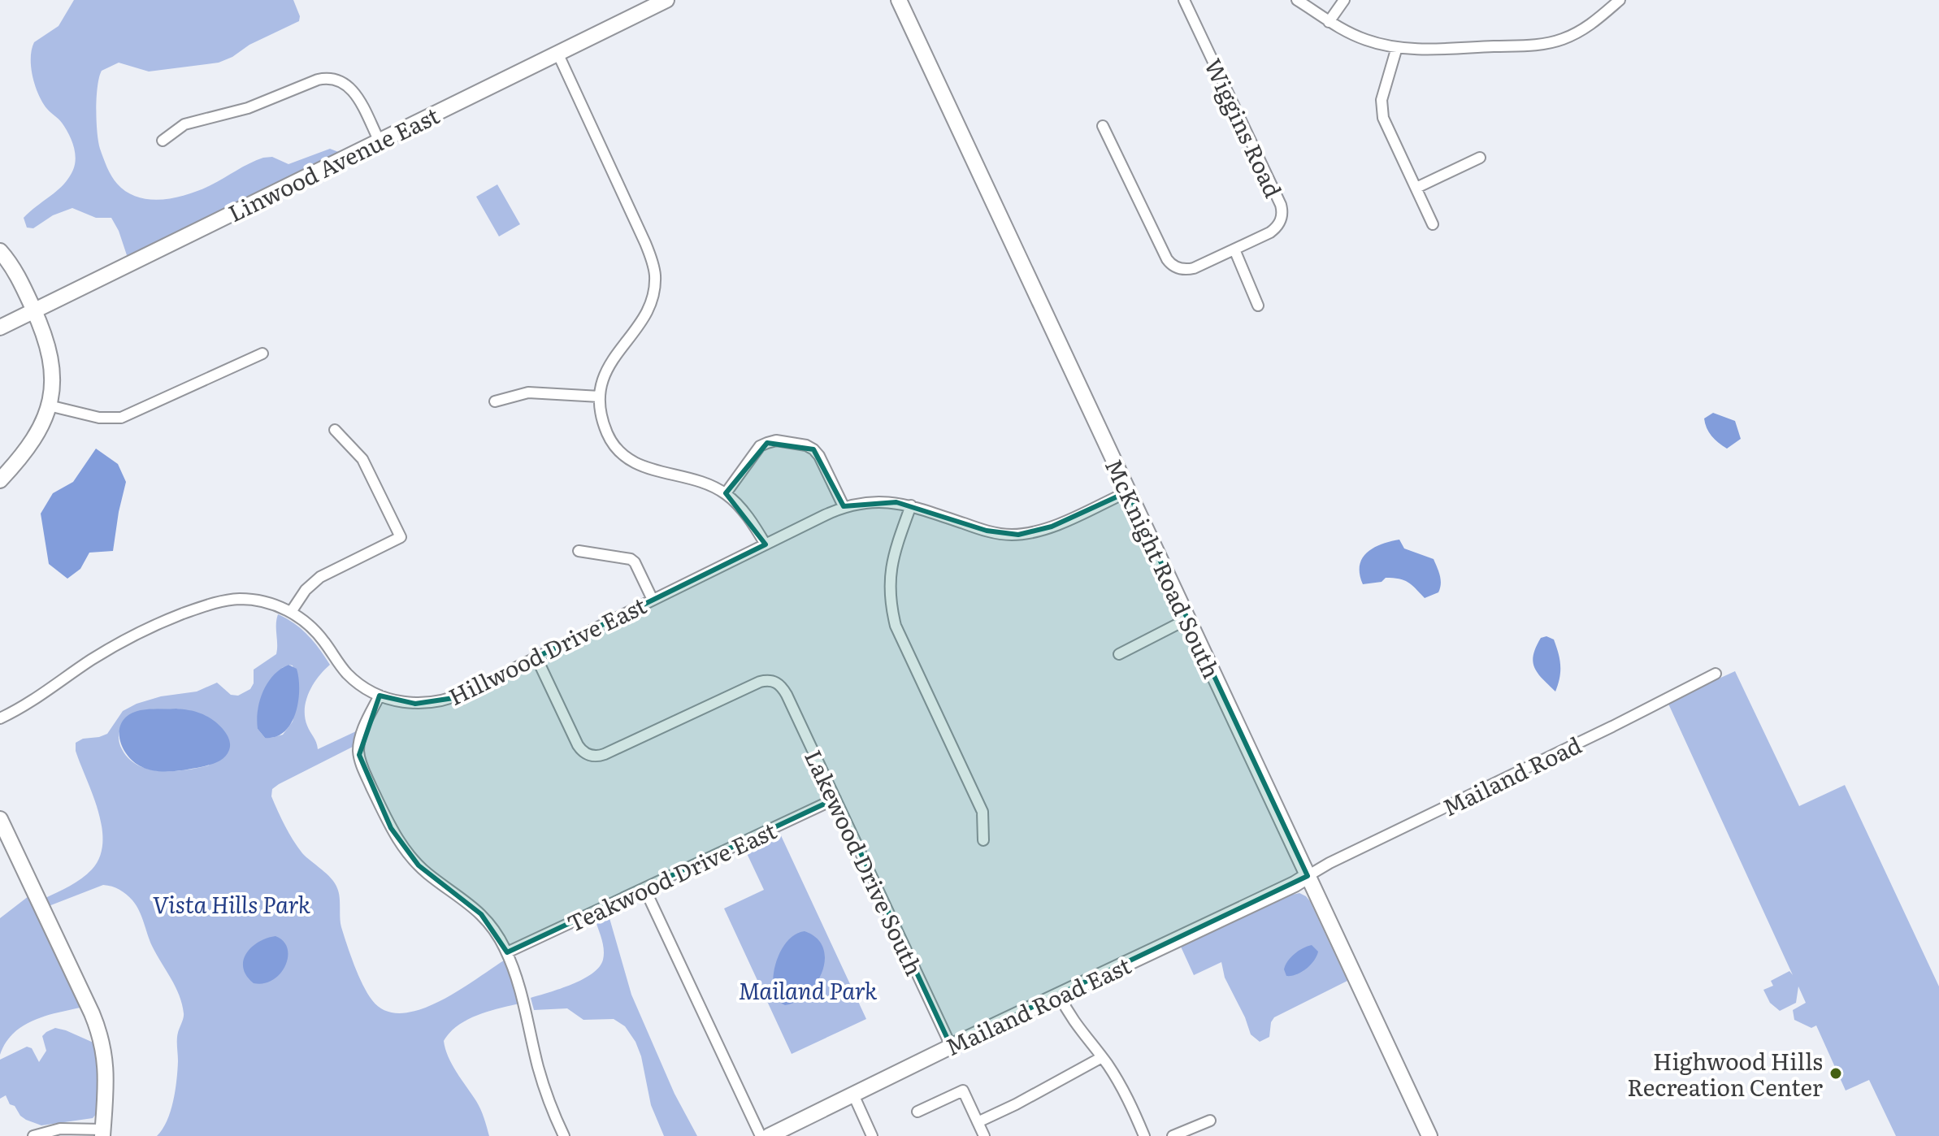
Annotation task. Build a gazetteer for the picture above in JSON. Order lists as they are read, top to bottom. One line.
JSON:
{"streets":{"street":["Wiggins Road","Linwood Avenue East","McKnight Road South","Hillwood Drive East","Mailand Road","Lakewood Drive South","Teakwood Drive East","Mailand Road East"]},"crossings":[["McKnight Road South","Hillwood Drive East"],["McKnight Road South","Mailand Road"],["McKnight Road South","Mailand Road East"],["Hillwood Drive East","Lakewood Drive South"],["Mailand Road","Mailand Road East"],["Lakewood Drive South","Teakwood Drive East"],["Lakewood Drive South","Mailand Road East"]],"parks":["Vista Hills Park","Mailand Park"],"places":["Highwood Hills Recreation Center"]}
